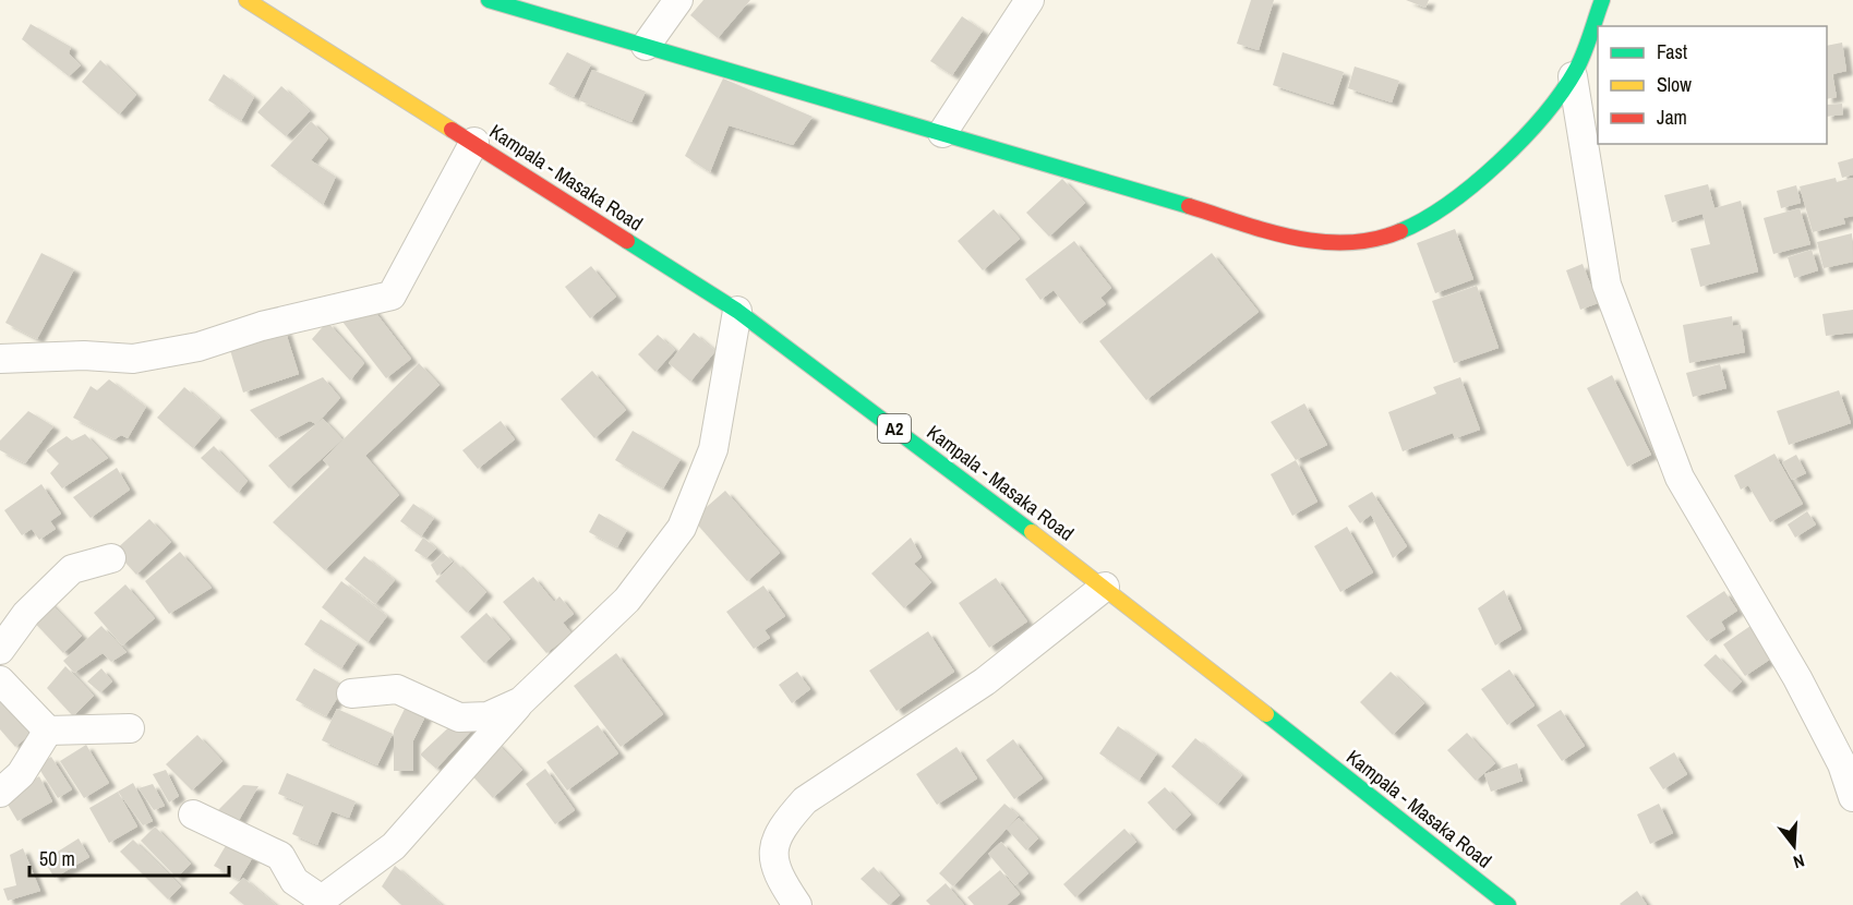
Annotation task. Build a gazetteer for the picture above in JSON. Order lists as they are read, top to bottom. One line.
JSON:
{"streets":{"main road":["Kampala - Masaka Road","A2"]},"legend":["Fast","Slow","Jam"],"scale_bar":"50 m","north":"bottom"}
